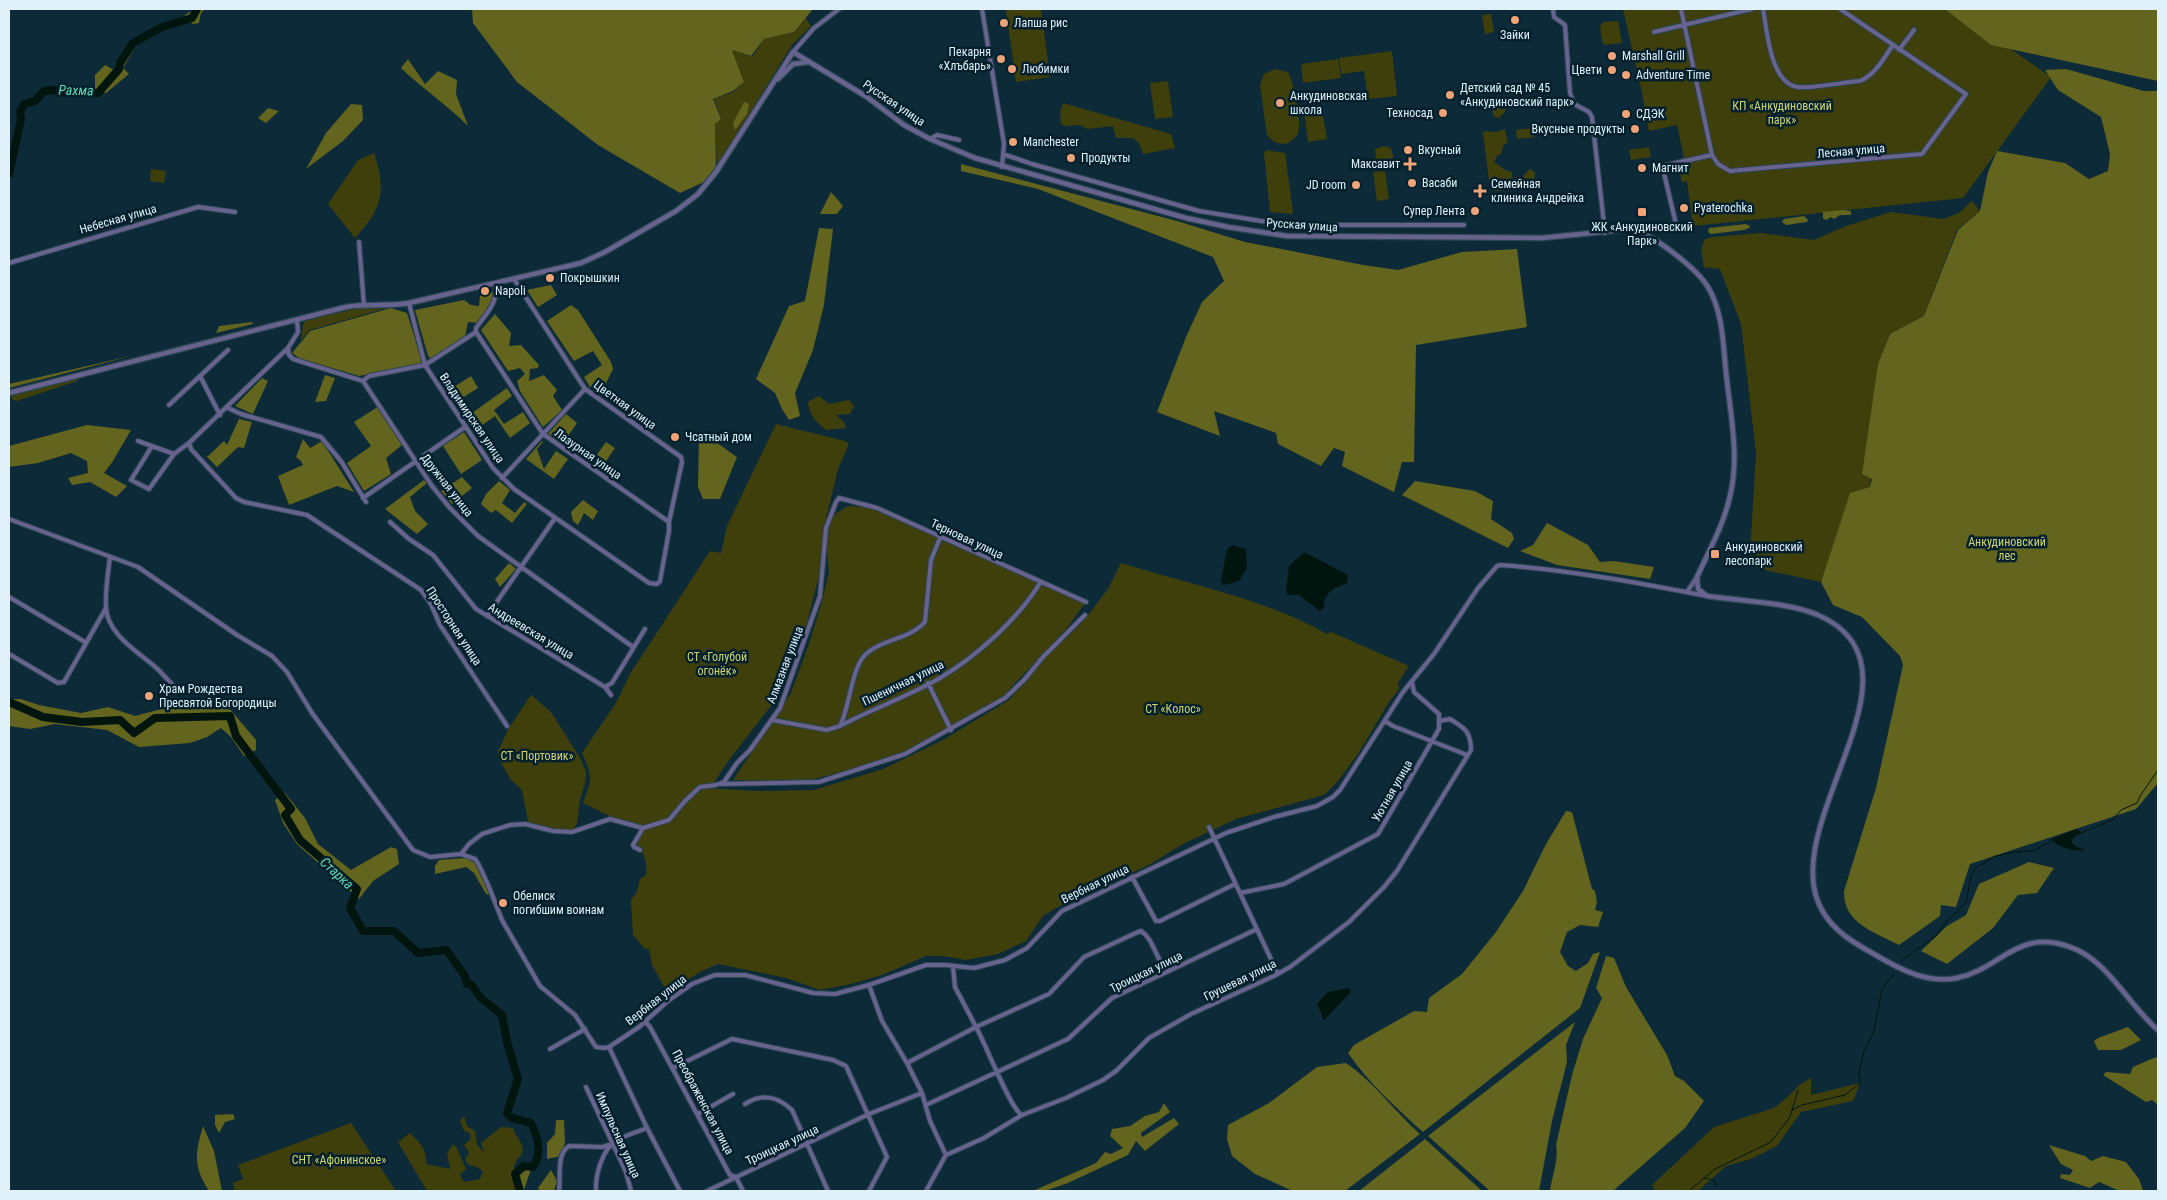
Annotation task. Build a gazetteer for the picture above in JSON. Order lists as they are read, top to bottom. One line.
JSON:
{"streets":{"street":["Русская улица","Лесная улица","Небесная улица","Цветная улица","Владимирская улица","Лазурная улица","Дружная улица","Терновая улица","Просторная улица","Андреевская улица","Алмазная улица","Пшеничная улица","Уютная улица","Вербная улица","Троицкая улица","Грушевая улица","Преображенская улица","Импульсная улица"]},"crossings":[["Цветная улица","Владимирская улица"],["Цветная улица","Лазурная улица"],["Владимирская улица","Лазурная улица"],["Владимирская улица","Дружная улица"],["Терновая улица","Алмазная улица"],["Терновая улица","Пшеничная улица"],["Алмазная улица","Пшеничная улица"],["Вербная улица","Преображенская улица"],["Троицкая улица","Преображенская улица"]],"water":["Рахма","Старка"],"parks":["КП «Анкудиновский парк»","Анкудиновский лес","СТ «Голубой огонёк»","СТ «Колос»","СТ «Портовик»","СНТ «Афонинское»"],"places":{"other":["Зайки","Лапша рис","Marshall Grill","Пекарня «Хлъбарь»","Любимки","Цвети","Adventure Time","Детский сад № 45 «Анкудиновский парк»","Анкудиновская школа","Техносад","СДЭК","Вкусные продукты","Manchester","Вкусный","Продукты","Магнит","Васаби","JD room","Pyaterochka","Супер Лента","Покрышкин","Napoli","Чсатный дом","Храм Рождества Пресвятой Богородицы","Обелиск погибшим воинам"],"health":["Максавит","Семейная клиника Андрейка"],"transit":["ЖК «Анкудиновский Парк»","Анкудиновский лесопарк"]}}
